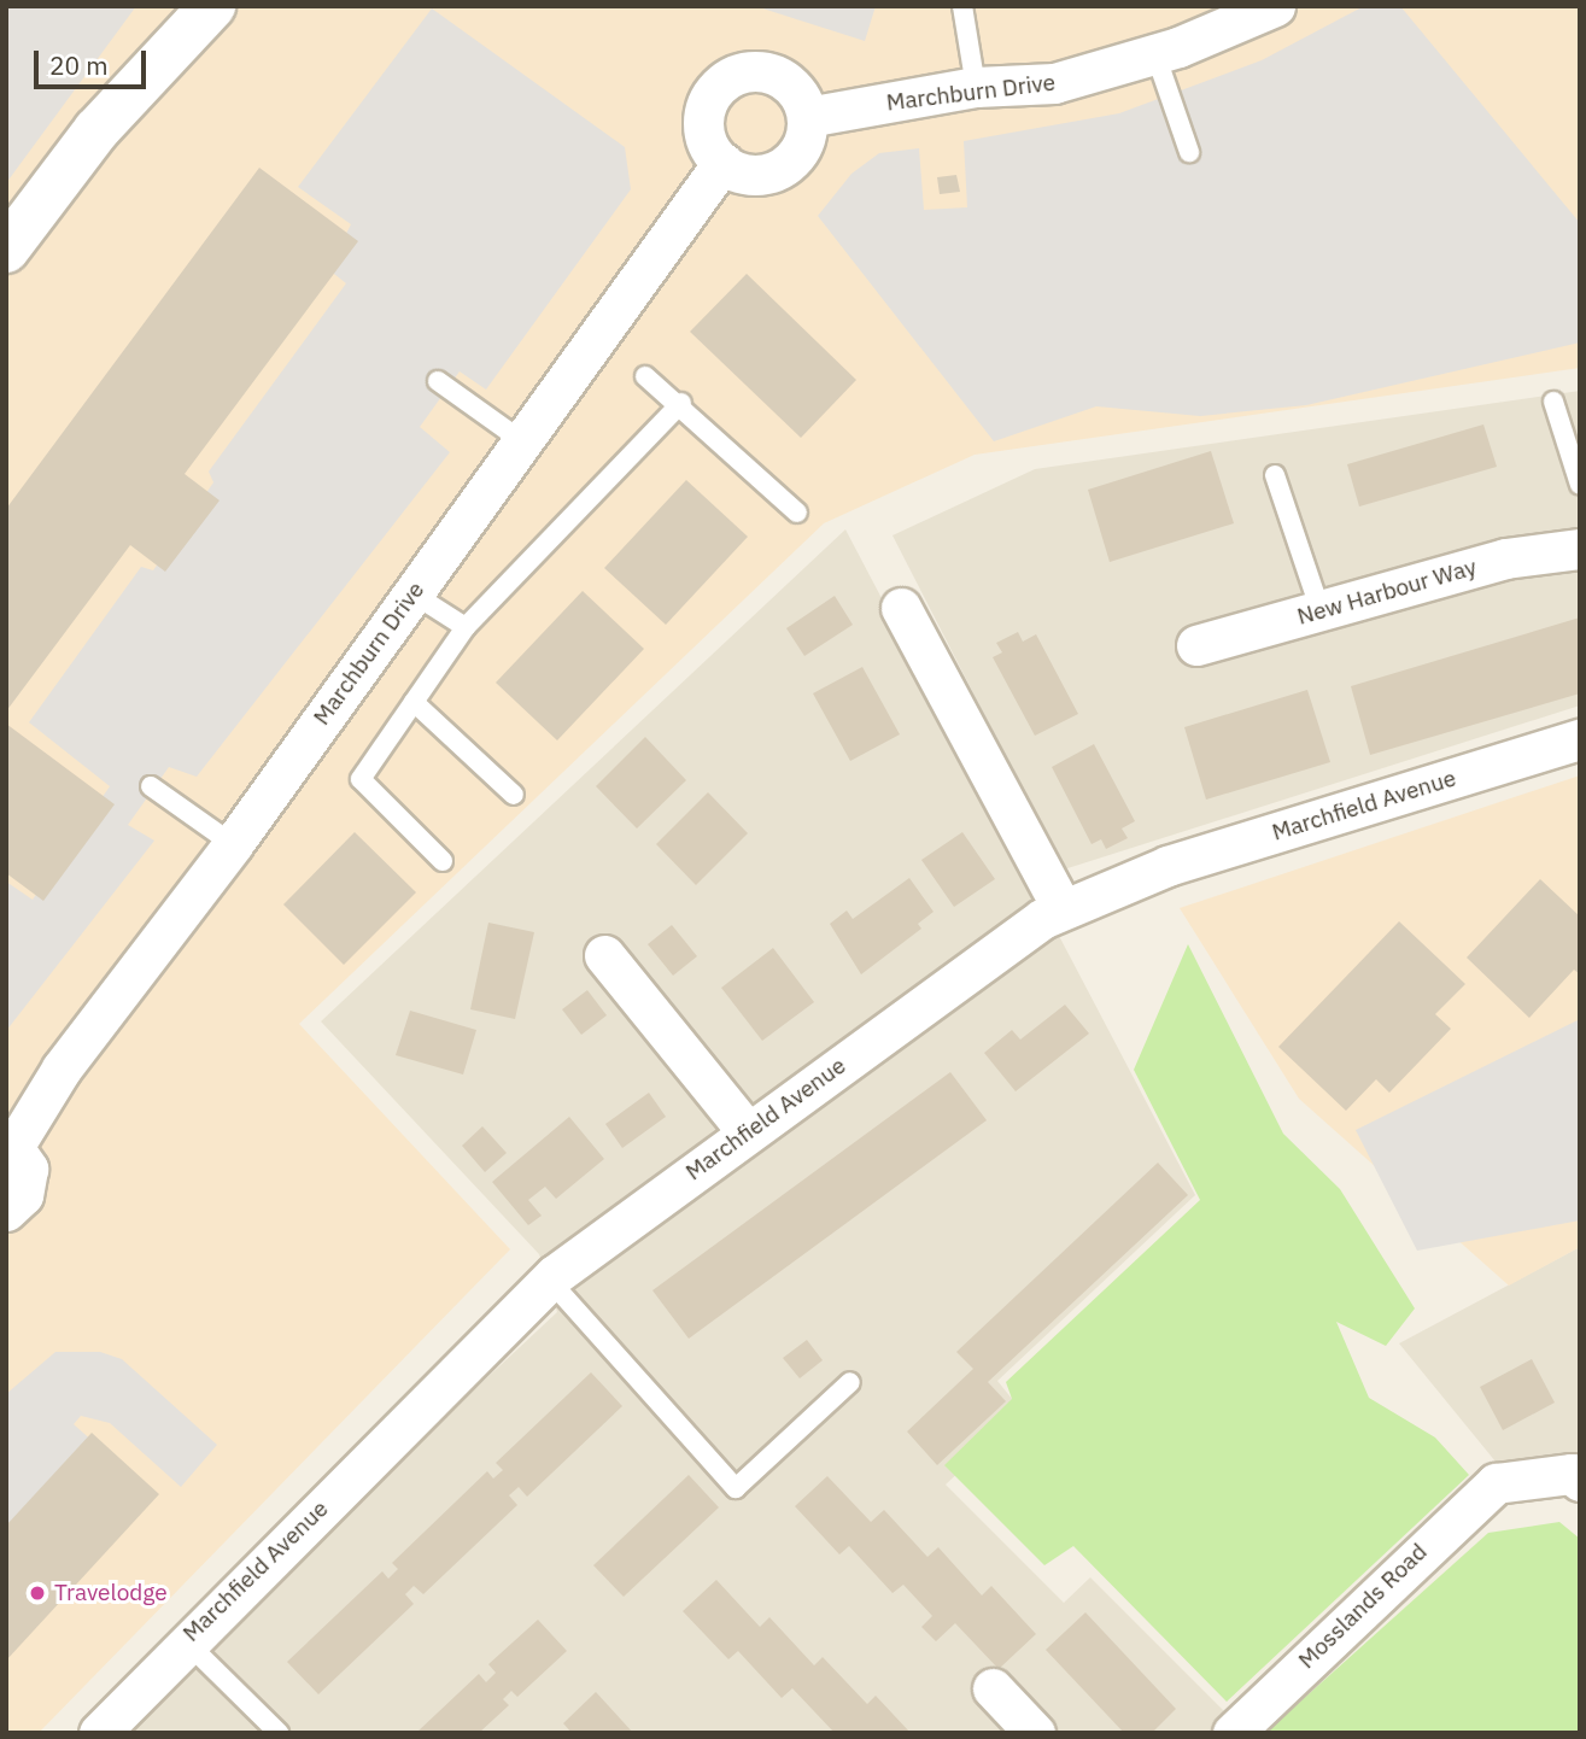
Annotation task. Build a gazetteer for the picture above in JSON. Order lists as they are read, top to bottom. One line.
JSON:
{"streets":{"street":["Marchburn Drive","New Harbour Way","Marchfield Avenue","Mosslands Road"]},"places":["Travelodge"],"scale_bar":"20 m"}
